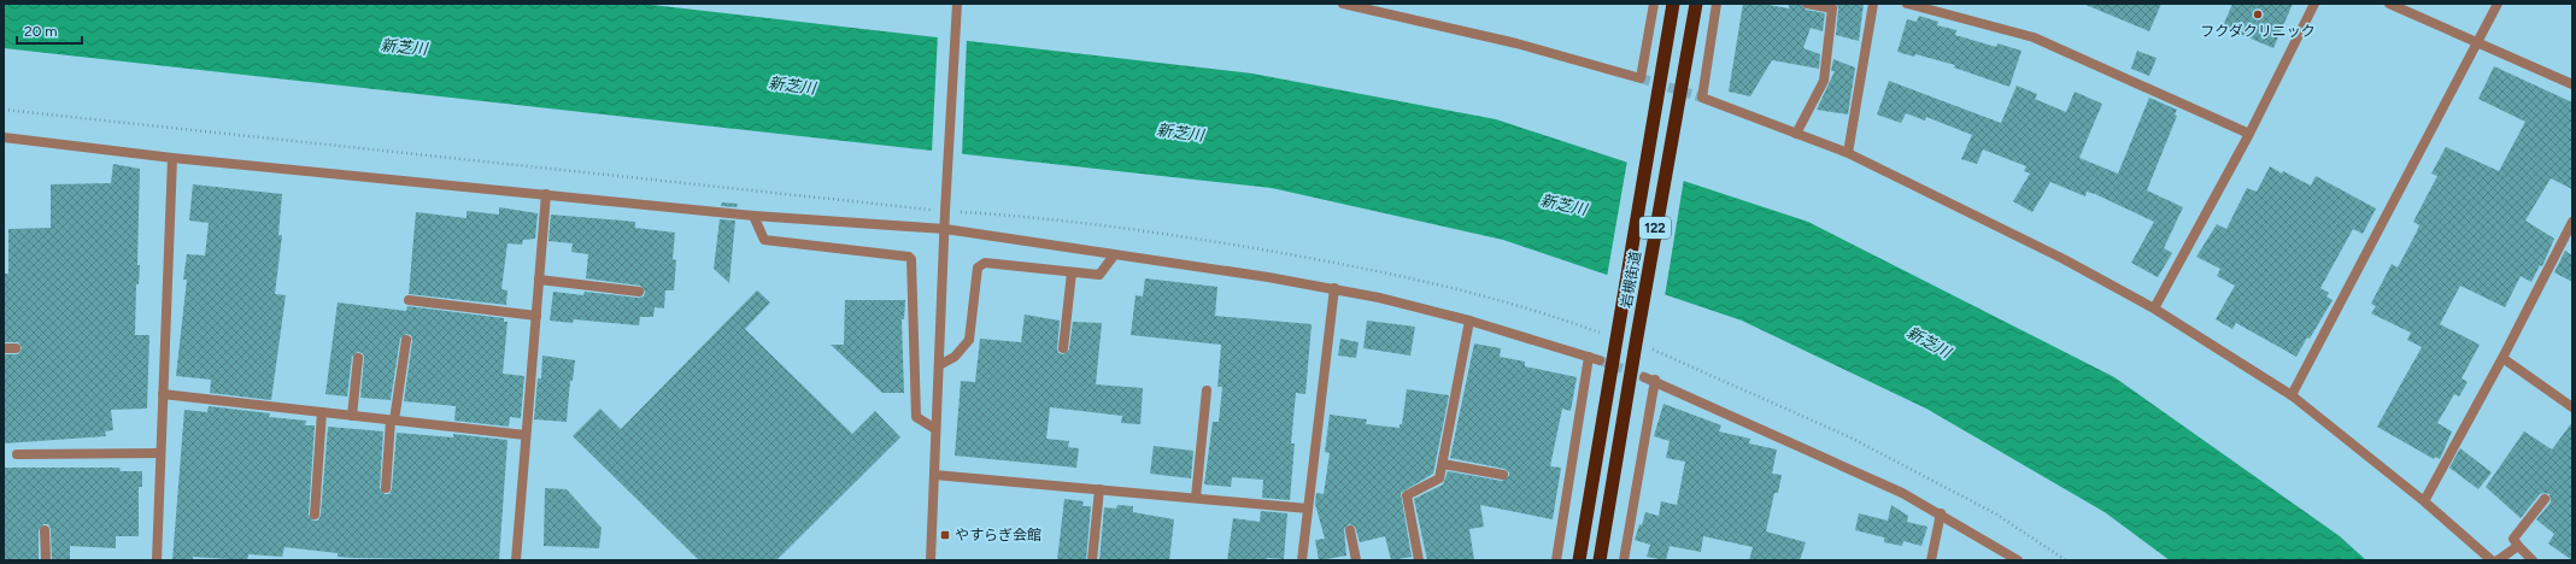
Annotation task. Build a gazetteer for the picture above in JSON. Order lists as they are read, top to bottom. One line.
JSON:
{"streets":{"highway":["122","岩槻街道"]},"water":["新芝川"],"places":{"other":["フクダクリニック"],"transit":["やすらぎ会館"]},"scale_bar":"20 m"}
